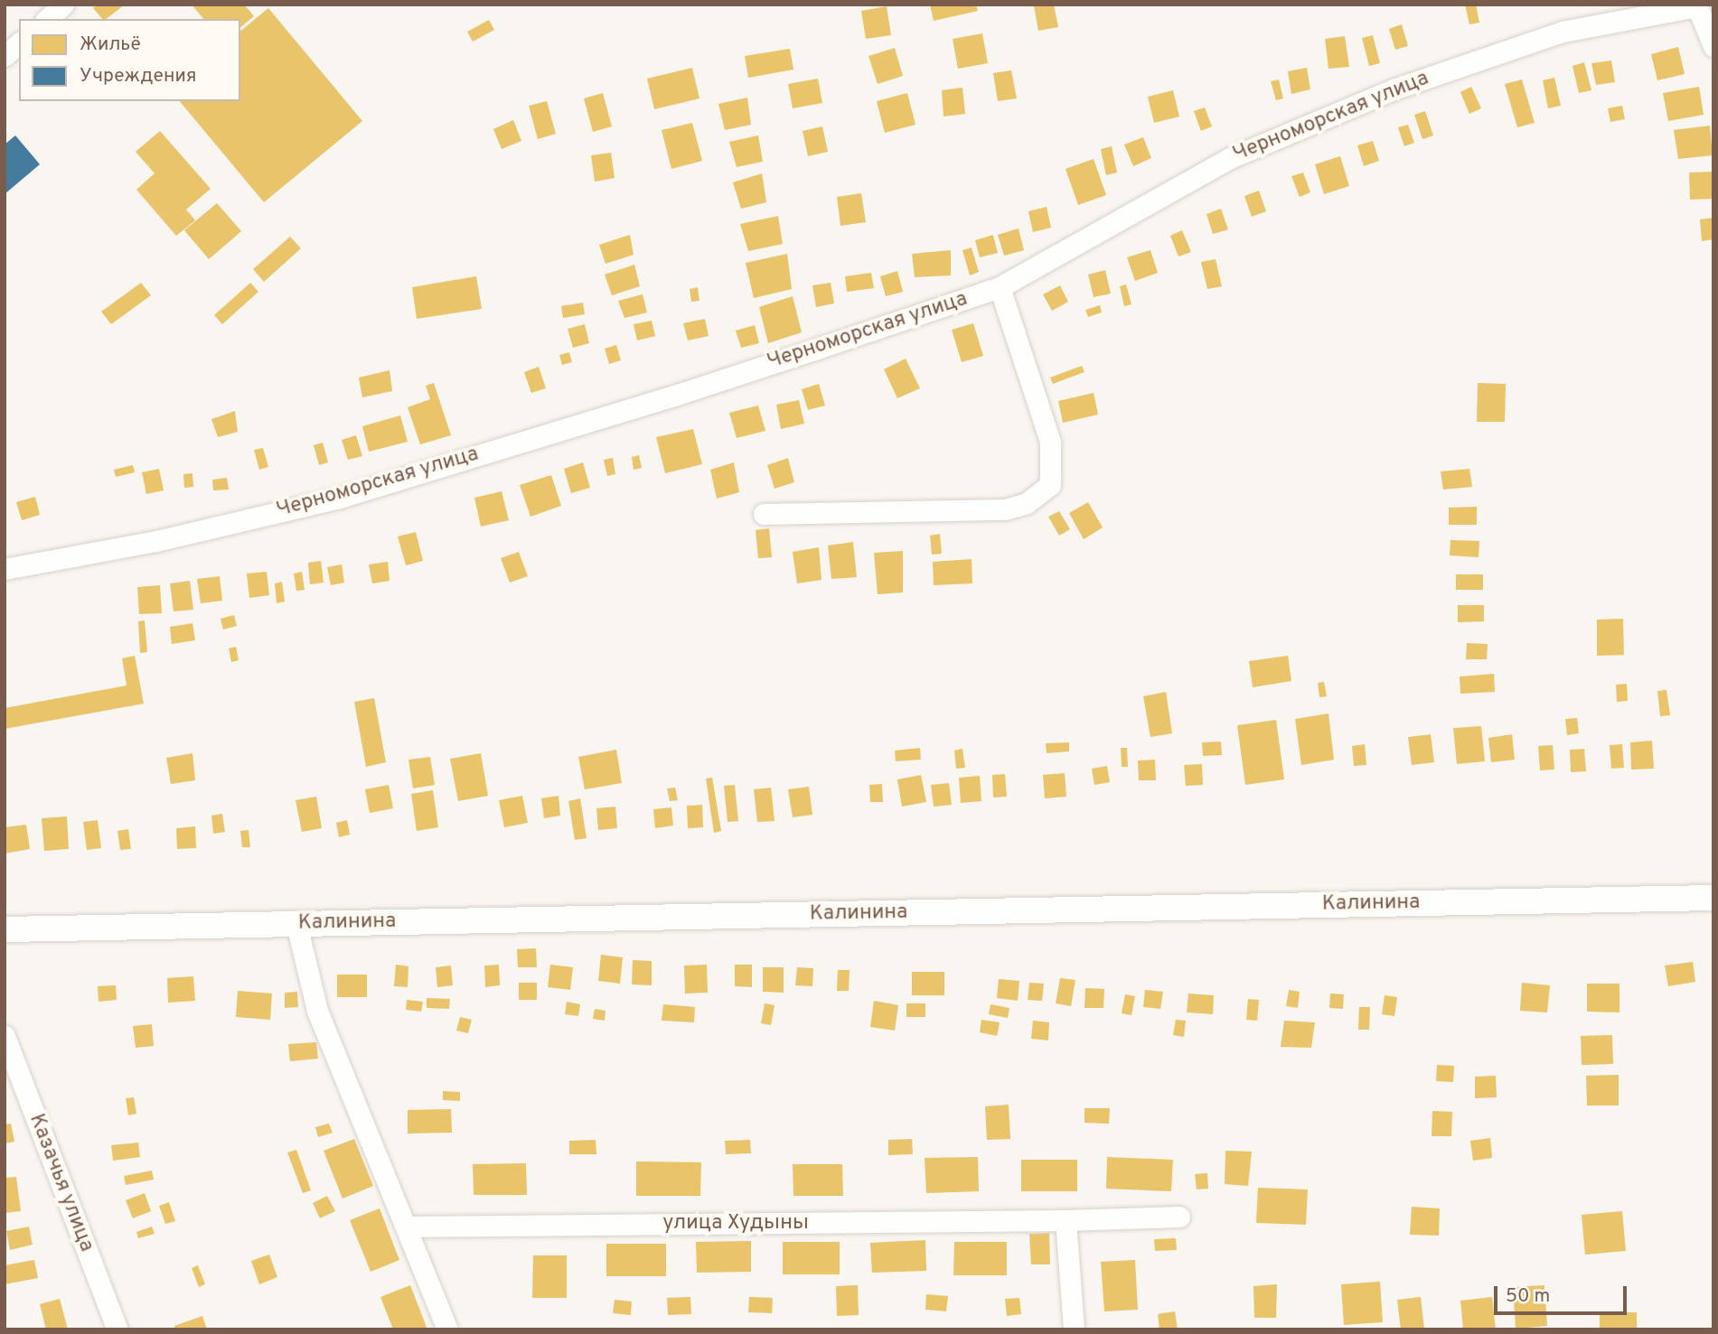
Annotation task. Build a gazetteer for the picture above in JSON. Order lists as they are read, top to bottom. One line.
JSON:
{"streets":{"street":["Черноморская улица","Калинина","Казачья улица","улица Худыны"]},"legend":["Жильё","Учреждения"],"scale_bar":"50 m"}
